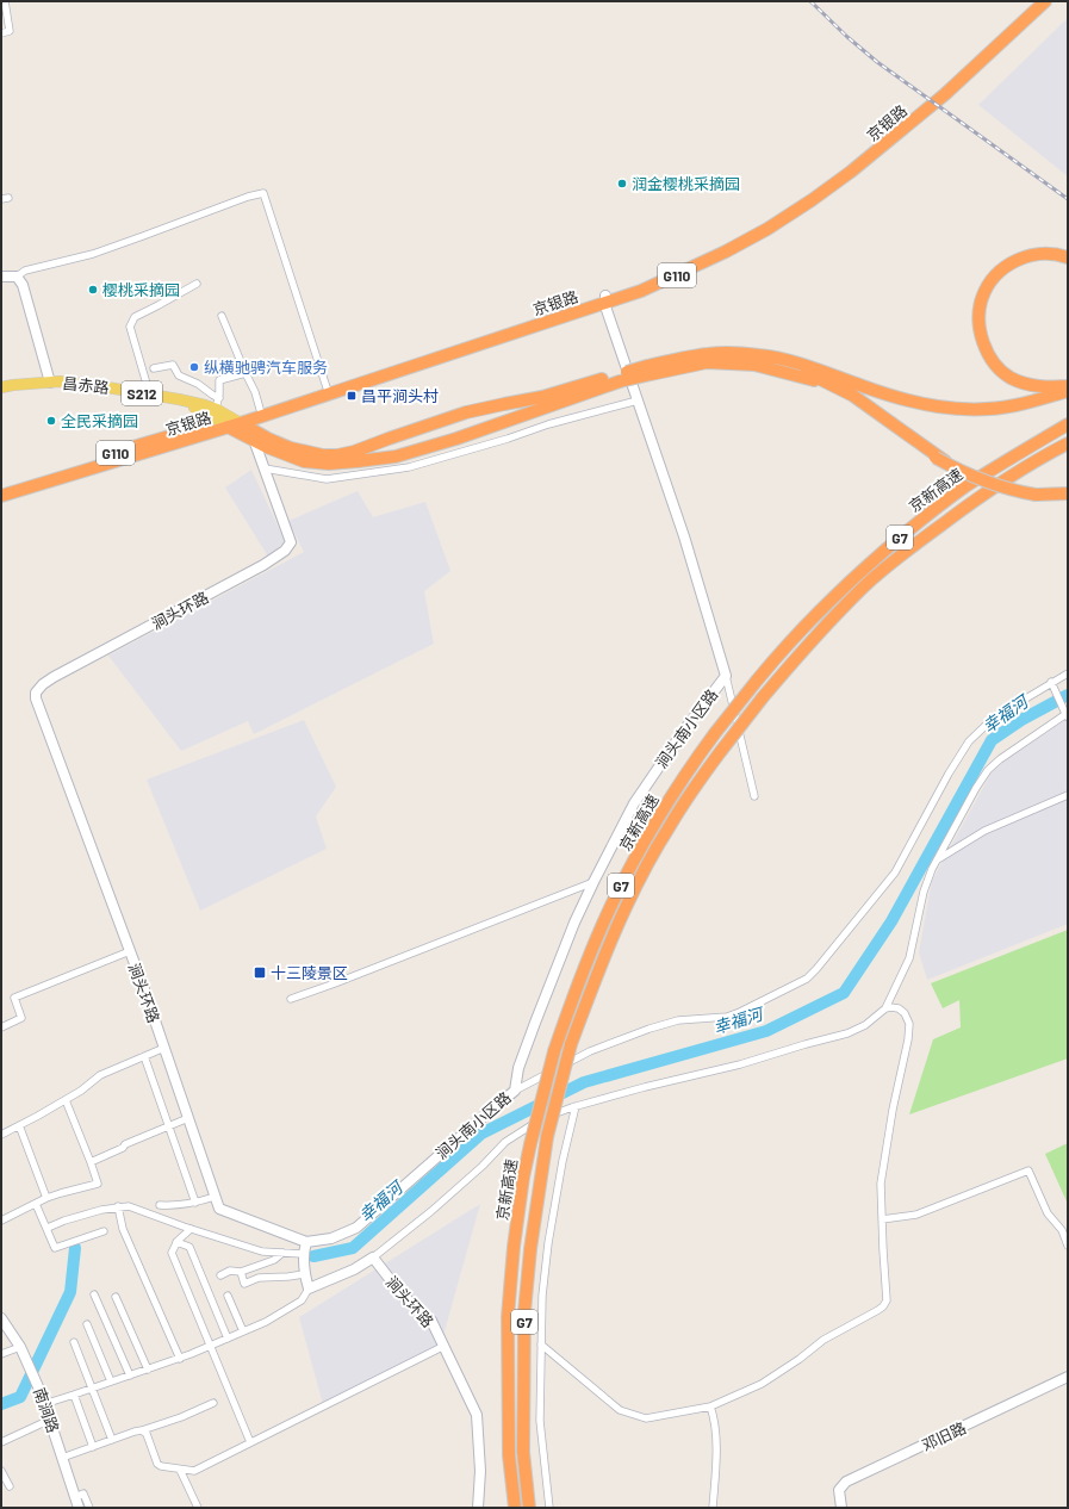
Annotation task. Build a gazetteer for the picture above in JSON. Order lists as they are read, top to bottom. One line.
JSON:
{"streets":{"highway":["京银路","G110","京新高速","G7"],"main road":["昌赤路","S212"],"street":["涧头环路","涧头南小区路","南涧路","邓旧路"]},"crossings":[["京银路","昌赤路"],["京银路","涧头南小区路"],["涧头环路","涧头南小区路"]],"water":["幸福河"],"places":{"other":["润金樱桃采摘园","樱桃采摘园","纵横驰骋汽车服务","全民采摘园"],"transit":["昌平涧头村","十三陵景区"]}}
